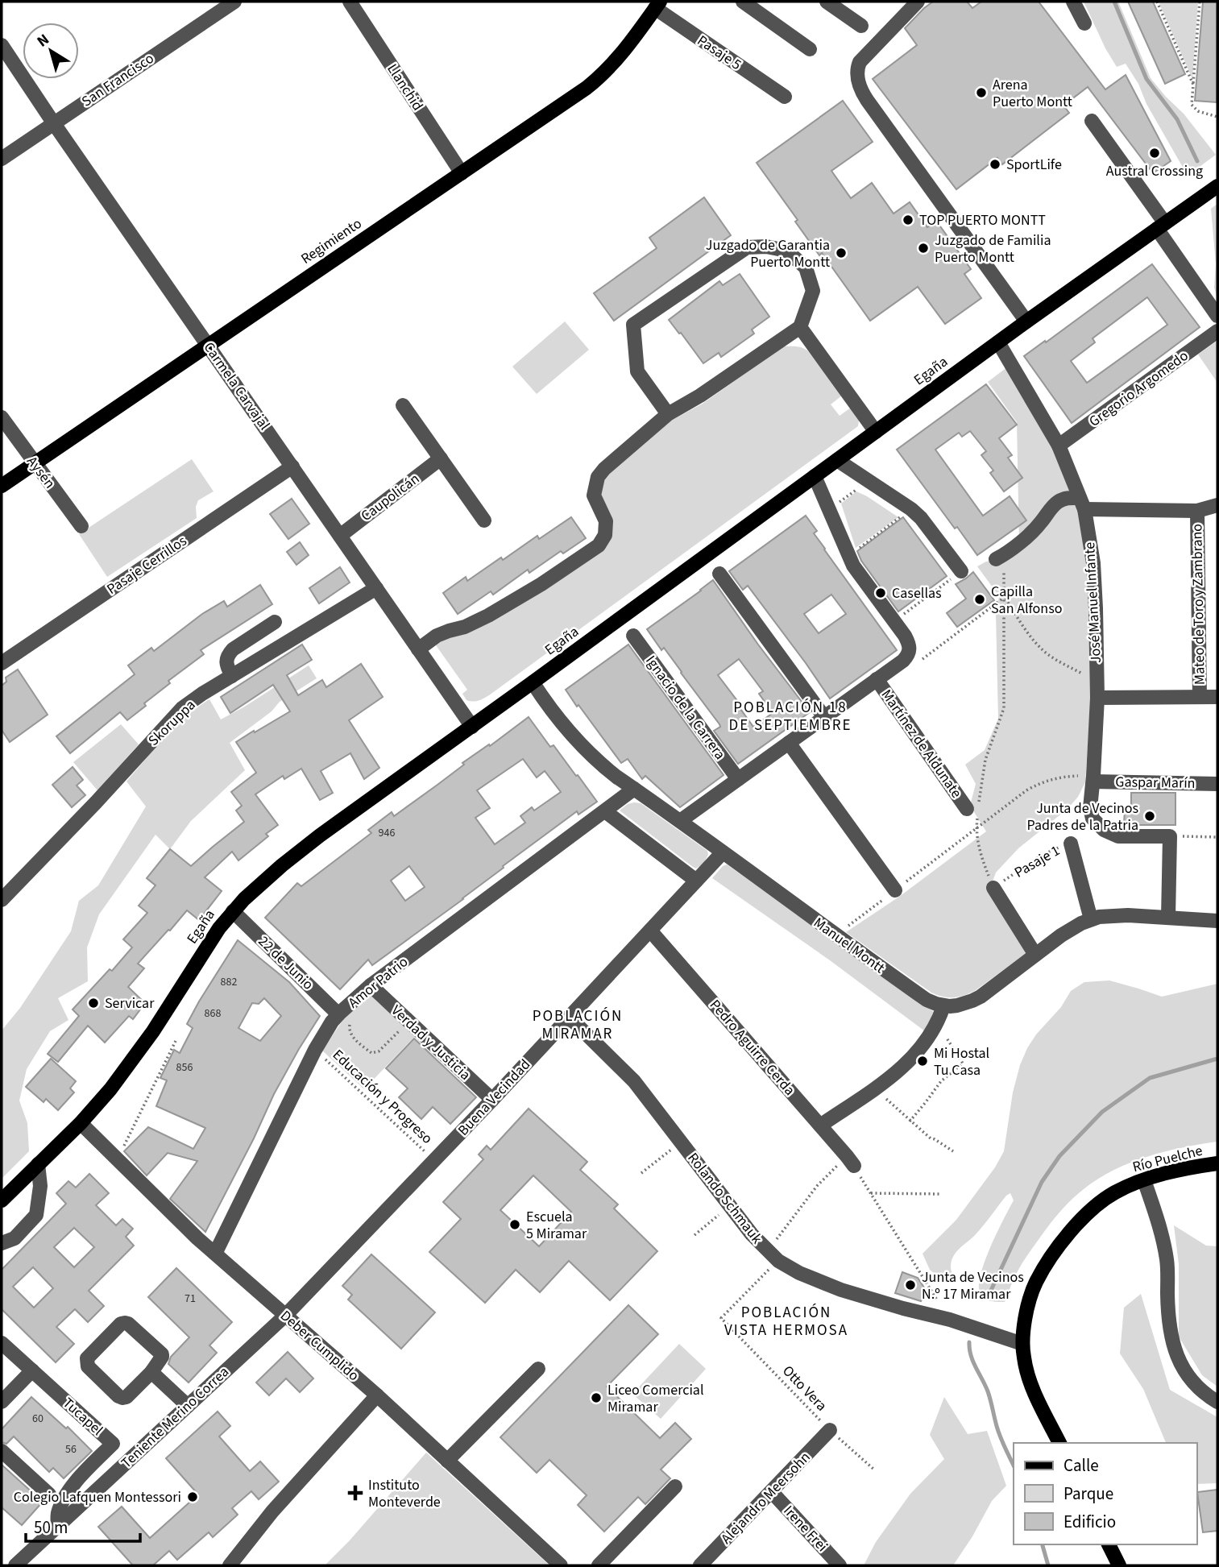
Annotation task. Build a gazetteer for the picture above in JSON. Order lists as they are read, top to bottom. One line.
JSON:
{"streets":{"main road":["Regimiento","Egaña","Río Puelche"],"street":["Pasaje 5","San Francisco","Llanchid","Carmela Carvajal","Gregorio Argomedo","Aysén","Caupolicán","Pasaje Cerrillos","José Manuel Infante","Mateo de Toro y Zambrano","Ignacio de la Carrera","Skoruppa","Martínez de Aldunate","Gaspar Marín","Manuel Montt","22 de Junio","Amor Patrio","Verdad y Justicia","Pedro Aguirre Cerda","Buena Vecindad","Rolando Schmauk","Deber Cumplido","Tucapel","Teniente Merino Correa","Alejandro Meersohn","Irene Frei"],"path":["Pasaje 1","Educación y Progreso","Otto Vera"]},"crossings":[["Pasaje 5","Regimiento"],["San Francisco","Carmela Carvajal"],["Llanchid","Regimiento"],["Regimiento","Carmela Carvajal"],["Regimiento","Aysén"],["Egaña","Carmela Carvajal"],["Egaña","José Manuel Infante"],["Egaña","Manuel Montt"],["Egaña","22 de Junio"],["Egaña","Deber Cumplido"],["Carmela Carvajal","Caupolicán"],["Carmela Carvajal","Pasaje Cerrillos"],["Carmela Carvajal","Skoruppa"],["Gregorio Argomedo","José Manuel Infante"],["José Manuel Infante","Gaspar Marín"],["Manuel Montt","Amor Patrio"],["Manuel Montt","Buena Vecindad"],["22 de Junio","Amor Patrio"],["Amor Patrio","Verdad y Justicia"],["Amor Patrio","Educación y Progreso"],["Amor Patrio","Deber Cumplido"],["Verdad y Justicia","Buena Vecindad"],["Pedro Aguirre Cerda","Buena Vecindad"],["Educación y Progreso","Buena Vecindad"],["Buena Vecindad","Rolando Schmauk"],["Buena Vecindad","Deber Cumplido"],["Buena Vecindad","Teniente Merino Correa"],["Río Puelche","Rolando Schmauk"],["Rolando Schmauk","Otto Vera"],["Deber Cumplido","Teniente Merino Correa"],["Otto Vera","Alejandro Meersohn"],["Tucapel","Teniente Merino Correa"],["Alejandro Meersohn","Irene Frei"]],"districts":["POBLACIÓN 18 DE SEPTIEMBRE","POBLACIÓN MIRAMAR","POBLACIÓN VISTA HERMOSA"],"places":{"other":["Arena Puerto Montt","Austral Crossing","SportLife","TOP PUERTO MONTT","Juzgado de Familia Puerto Montt","Juzgado de Garantia Puerto Montt","Casellas","Capilla San Alfonso","Junta de Vecinos Padres de la Patria","Servicar","Mi Hostal Tu Casa","Escuela 5 Miramar","Junta de Vecinos N.º 17 Miramar","Liceo Comercial Miramar","Colegio Lafquen Montessori"],"health":["Instituto Monteverde"]},"house_numbers":["946","882","868","856","71","60","56"],"legend":["Calle","Parque","Edificio"],"scale_bar":"50 m","north":"top left"}
